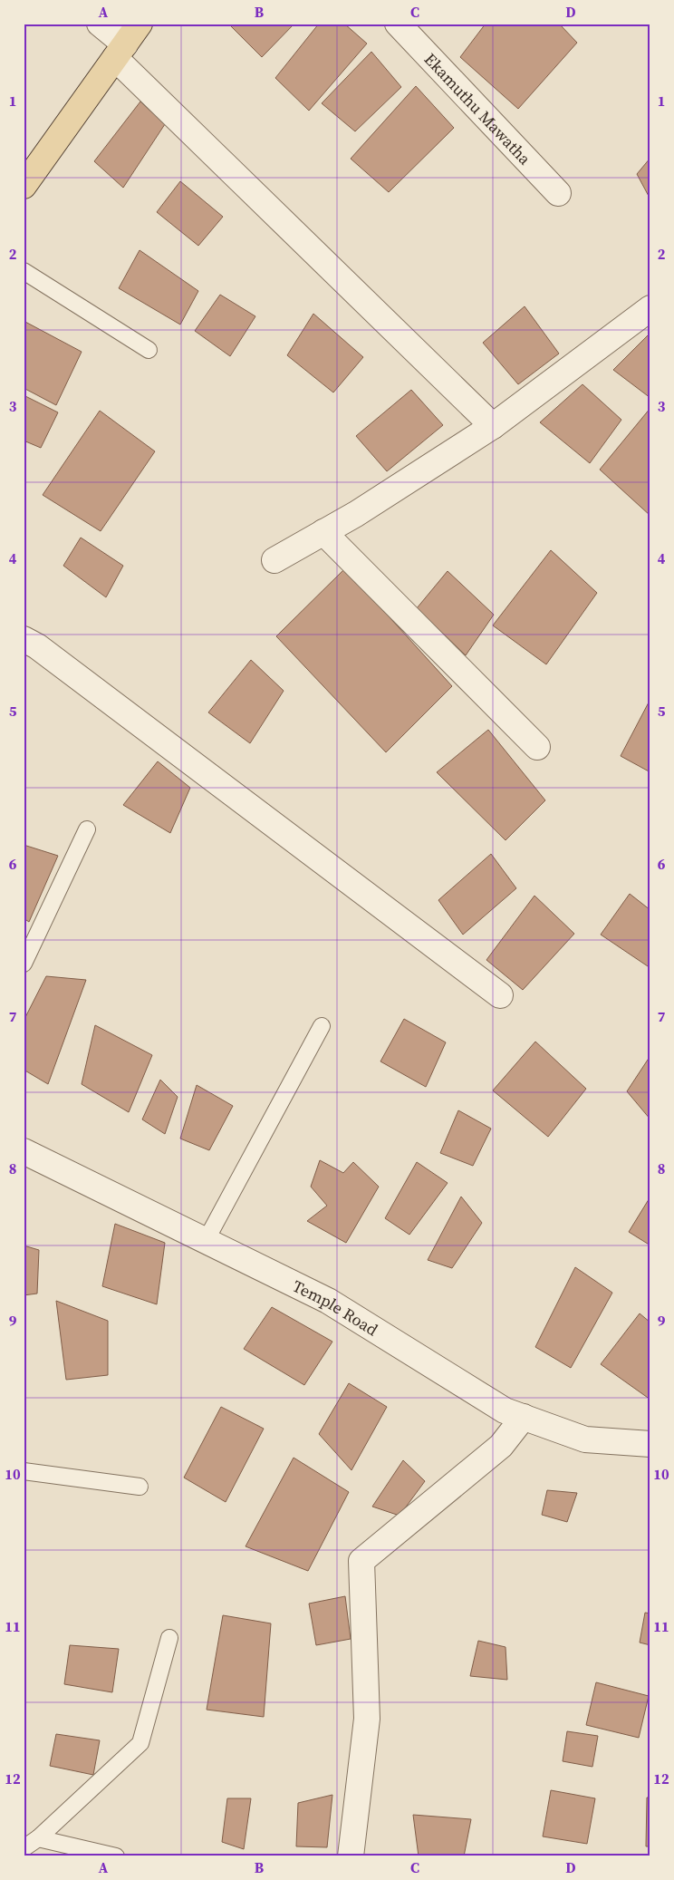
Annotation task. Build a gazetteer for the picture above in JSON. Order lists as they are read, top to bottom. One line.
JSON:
{"streets":{"street":["Ekamuthu Mawatha","Temple Road"]},"grid":{"columns":["A","B","C","D"],"rows":["1","2","3","4","5","6","7","8","9","10","11","12"]}}
